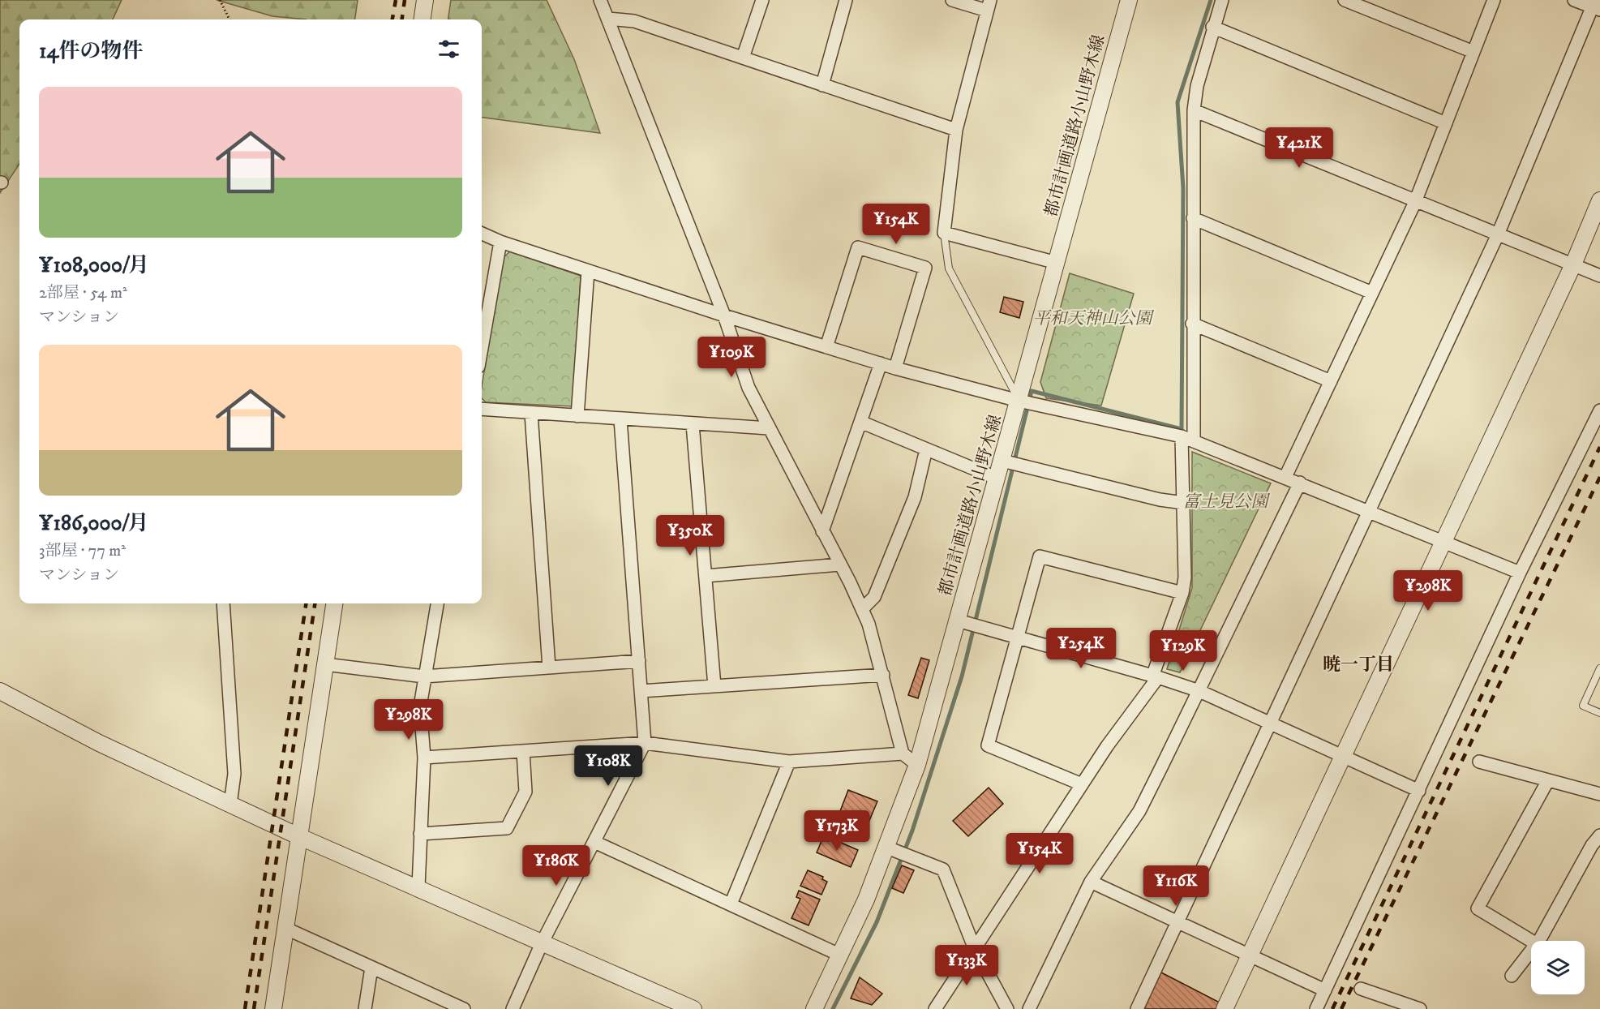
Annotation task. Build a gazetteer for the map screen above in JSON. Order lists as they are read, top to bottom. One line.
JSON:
{"streets":{"street":["都市計画道路小山野木線"]},"districts":["暁一丁目"],"parks":["平和天神山公園","富士見公園"],"page":{"heading":"14件の物件","list":[{"name":"¥108,000/月","note":"2部屋 · 54 m² · マンション"},{"name":"¥186,000/月","note":"3部屋 · 77 m² · マンション"}],"price":["¥421K","¥154K","¥109K","¥350K","¥298K","¥254K","¥129K","¥298K","¥108K","¥173K","¥154K","¥186K","¥116K","¥133K"]}}
